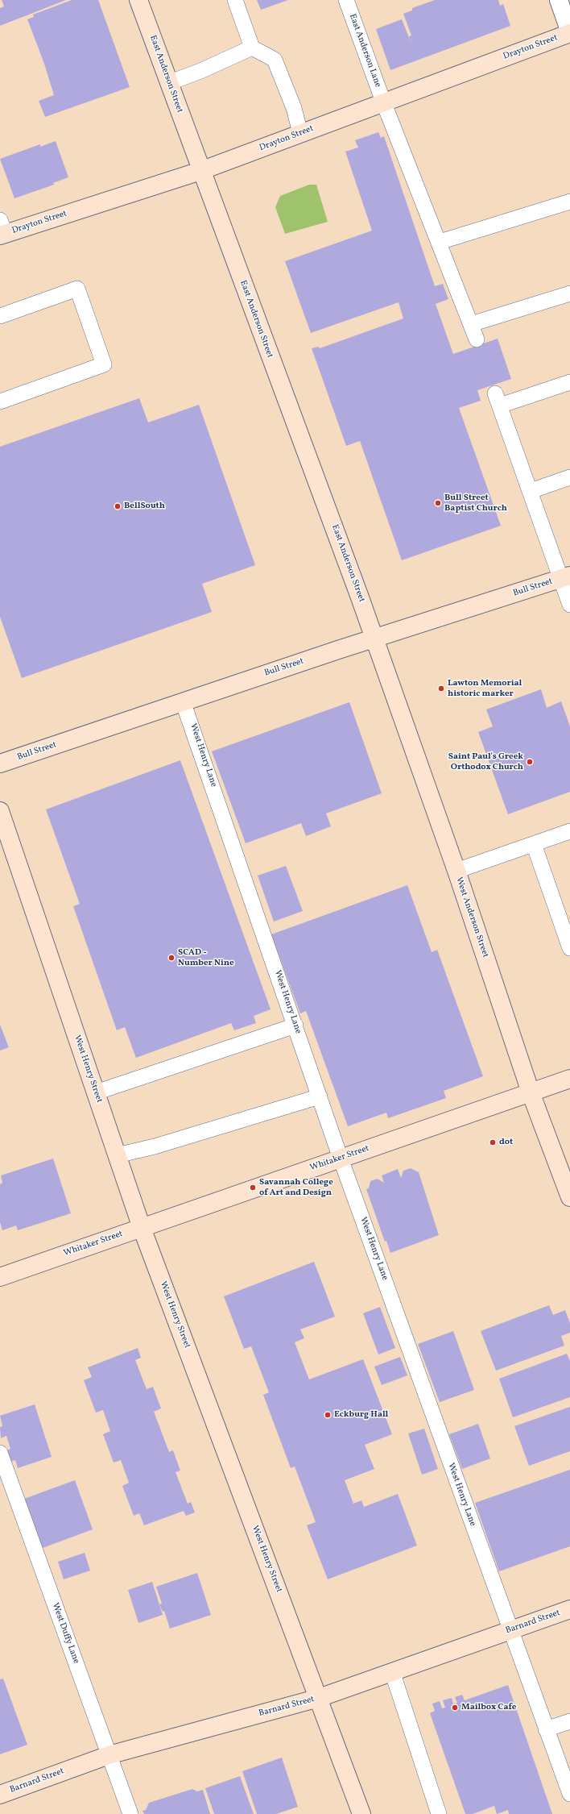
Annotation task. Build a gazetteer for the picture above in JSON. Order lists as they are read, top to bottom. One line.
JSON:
{"streets":{"main road":["Drayton Street","East Anderson Street","Bull Street","West Anderson Street","West Henry Street","Whitaker Street","Barnard Street"],"lane":["East Anderson Lane","West Henry Lane","West Duffy Lane"]},"crossings":[["Drayton Street","East Anderson Lane"],["Drayton Street","East Anderson Street"],["East Anderson Street","Bull Street"],["East Anderson Street","West Anderson Street"],["Bull Street","West Henry Lane"],["Bull Street","West Anderson Street"],["West Henry Lane","Whitaker Street"],["West Henry Lane","Barnard Street"],["West Anderson Street","Whitaker Street"],["West Henry Street","Whitaker Street"],["West Henry Street","Barnard Street"],["Barnard Street","West Duffy Lane"]],"places":["Bull Street Baptist Church","BellSouth","Lawton Memorial historic marker","Saint Paul's Greek Orthodox Church","SCAD - Number Nine","dot","Savannah College of Art and Design","Eckburg Hall","Mailbox Cafe"]}
